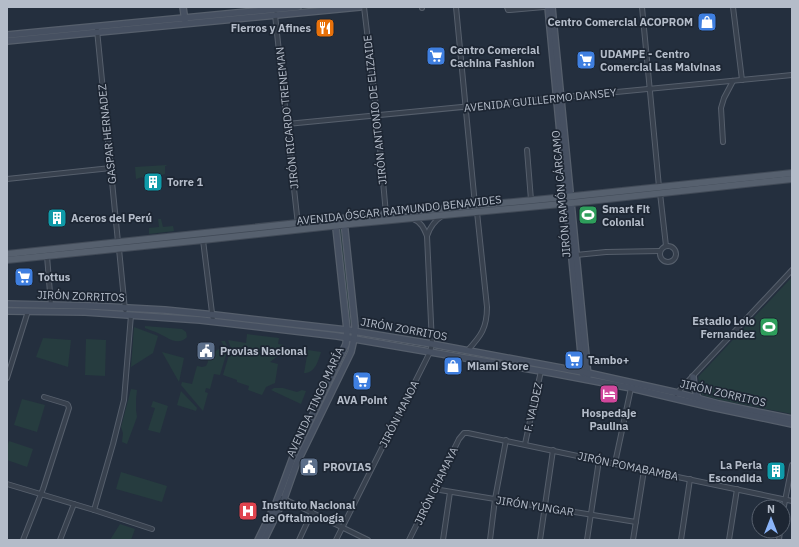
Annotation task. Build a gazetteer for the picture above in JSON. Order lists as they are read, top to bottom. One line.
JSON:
{"streets":{"main road":["JIRÓN RAMÓN CÁRCAMO","AVENIDA ÓSCAR RAIMUNDO BENAVIDES","JIRÓN ZORRITOS","AVENIDA TINGO MARÍA"],"street":["AVENIDA GUILLERMO DANSEY","JIRÓN ANTONIO DE ELIZAIDE","JIRÓN RICARDO TRENEMAN","GASPAR HERNADEZ","F. VALDEZ","JIRÓN MANOA","JIRÓN POMABAMBA","JIRÓN CHAMAYA","JIRÓN YUNGAR"]},"crossings":[["AVENIDA GUILLERMO DANSEY","JIRÓN ANTONIO DE ELIZAIDE"],["AVENIDA GUILLERMO DANSEY","JIRÓN RICARDO TRENEMAN"],["AVENIDA GUILLERMO DANSEY","JIRÓN RAMÓN CÁRCAMO"],["JIRÓN ANTONIO DE ELIZAIDE","AVENIDA ÓSCAR RAIMUNDO BENAVIDES"],["JIRÓN RICARDO TRENEMAN","AVENIDA ÓSCAR RAIMUNDO BENAVIDES"],["GASPAR HERNADEZ","AVENIDA ÓSCAR RAIMUNDO BENAVIDES"],["GASPAR HERNADEZ","JIRÓN ZORRITOS"],["JIRÓN RAMÓN CÁRCAMO","AVENIDA ÓSCAR RAIMUNDO BENAVIDES"],["JIRÓN RAMÓN CÁRCAMO","JIRÓN ZORRITOS"],["AVENIDA ÓSCAR RAIMUNDO BENAVIDES","AVENIDA TINGO MARÍA"],["JIRÓN ZORRITOS","AVENIDA TINGO MARÍA"],["JIRÓN ZORRITOS","F. VALDEZ"],["JIRÓN ZORRITOS","JIRÓN MANOA"],["F. VALDEZ","JIRÓN POMABAMBA"],["JIRÓN POMABAMBA","JIRÓN CHAMAYA"],["JIRÓN CHAMAYA","JIRÓN YUNGAR"]],"places":{"shop":["Centro Comercial ACOPROM","Miami Store"],"restaurant":["Fierros y Afines"],"supermarket":["Centro Comercial Cachina Fashion","UDAMPE - Centro Comercial Las Malvinas","Tottus","Tambo+","AVA Point"],"building":["Torre 1","Aceros del Perú","La Perla Escondida"],"sports":["Smart Fit Colonial","Estadio Lolo Fernandez"],"public building":["Provias Nacional","PROVIAS"],"hotel":["Hospedaje Paulina"],"hospital":["Instituto Nacional de Oftalmología"]},"north":"top"}
